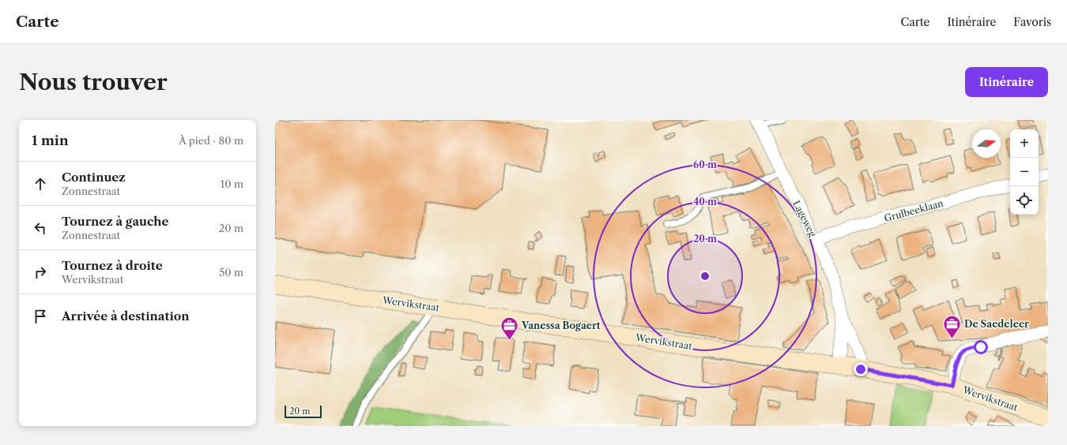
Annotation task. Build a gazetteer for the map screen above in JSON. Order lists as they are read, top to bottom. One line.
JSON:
{"streets":{"street":["Grulbeeklaan","Lageweg","Wervikstraat"]},"crossings":[["Grulbeeklaan","Lageweg"],["Lageweg","Wervikstraat"]],"places":{"office":["De Saedeleer","Vanessa Bogaert"]},"scale_bar":"20 m","north":"right","page":{"header":"Carte","nav":["Carte","Itinéraire","Favoris"],"buttons":"Itinéraire","title":"Nous trouver","heading":["1 min","À pied · 80 m"],"map_buttons":["+","−"],"list":[["Continuez","Zonnestraat","10 m"],["Tournez à gauche","Zonnestraat","20 m"],["Tournez à droite","Wervikstraat","50 m"],"Arrivée à destination"],"scale":"20 m"},"rings":["60 m","40 m","20 m"]}
